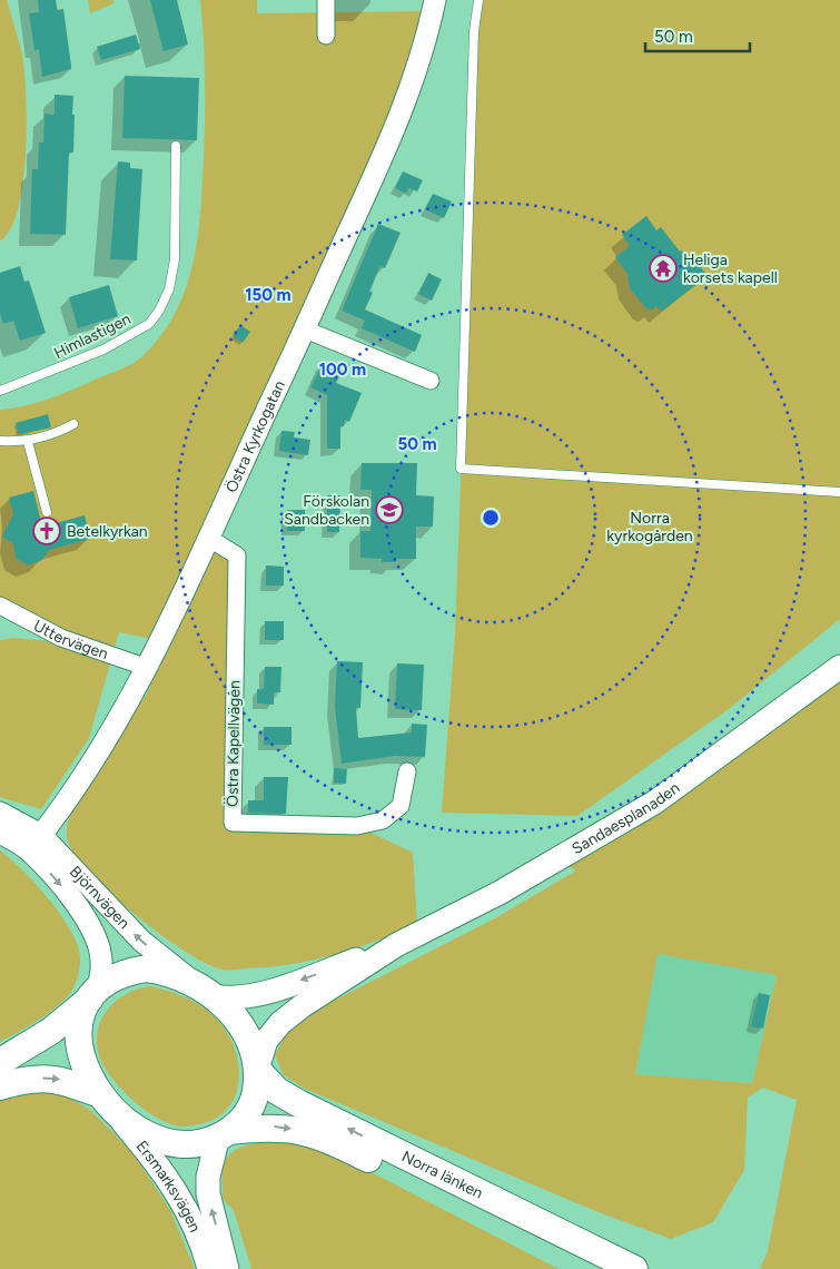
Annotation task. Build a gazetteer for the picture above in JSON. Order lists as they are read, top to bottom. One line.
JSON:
{"streets":{"highway":["Norra länken"],"main road":["Sandaesplanaden","Ersmarksvägen"],"street":["Östra Kyrkogatan","Uttervägen","Östra Kapellvägen","Björnvägen"],"lane":["Himlastigen"]},"crossings":[["Östra Kyrkogatan","Uttervägen"],["Östra Kyrkogatan","Östra Kapellvägen"],["Östra Kyrkogatan","Björnvägen"],["Sandaesplanaden","Björnvägen"],["Sandaesplanaden","Norra länken"],["Sandaesplanaden","Ersmarksvägen"],["Björnvägen","Norra länken"],["Björnvägen","Ersmarksvägen"],["Norra länken","Ersmarksvägen"]],"one_way":["Ersmarksvägen"],"parks":["Norra kyrkogården"],"places":{"temple":["Heliga korsets kapell"],"school or university":["Förskolan Sandbacken"],"church":["Betelkyrkan"]},"scale_bar":"50 m","rings":["150 m","100 m","50 m"]}
